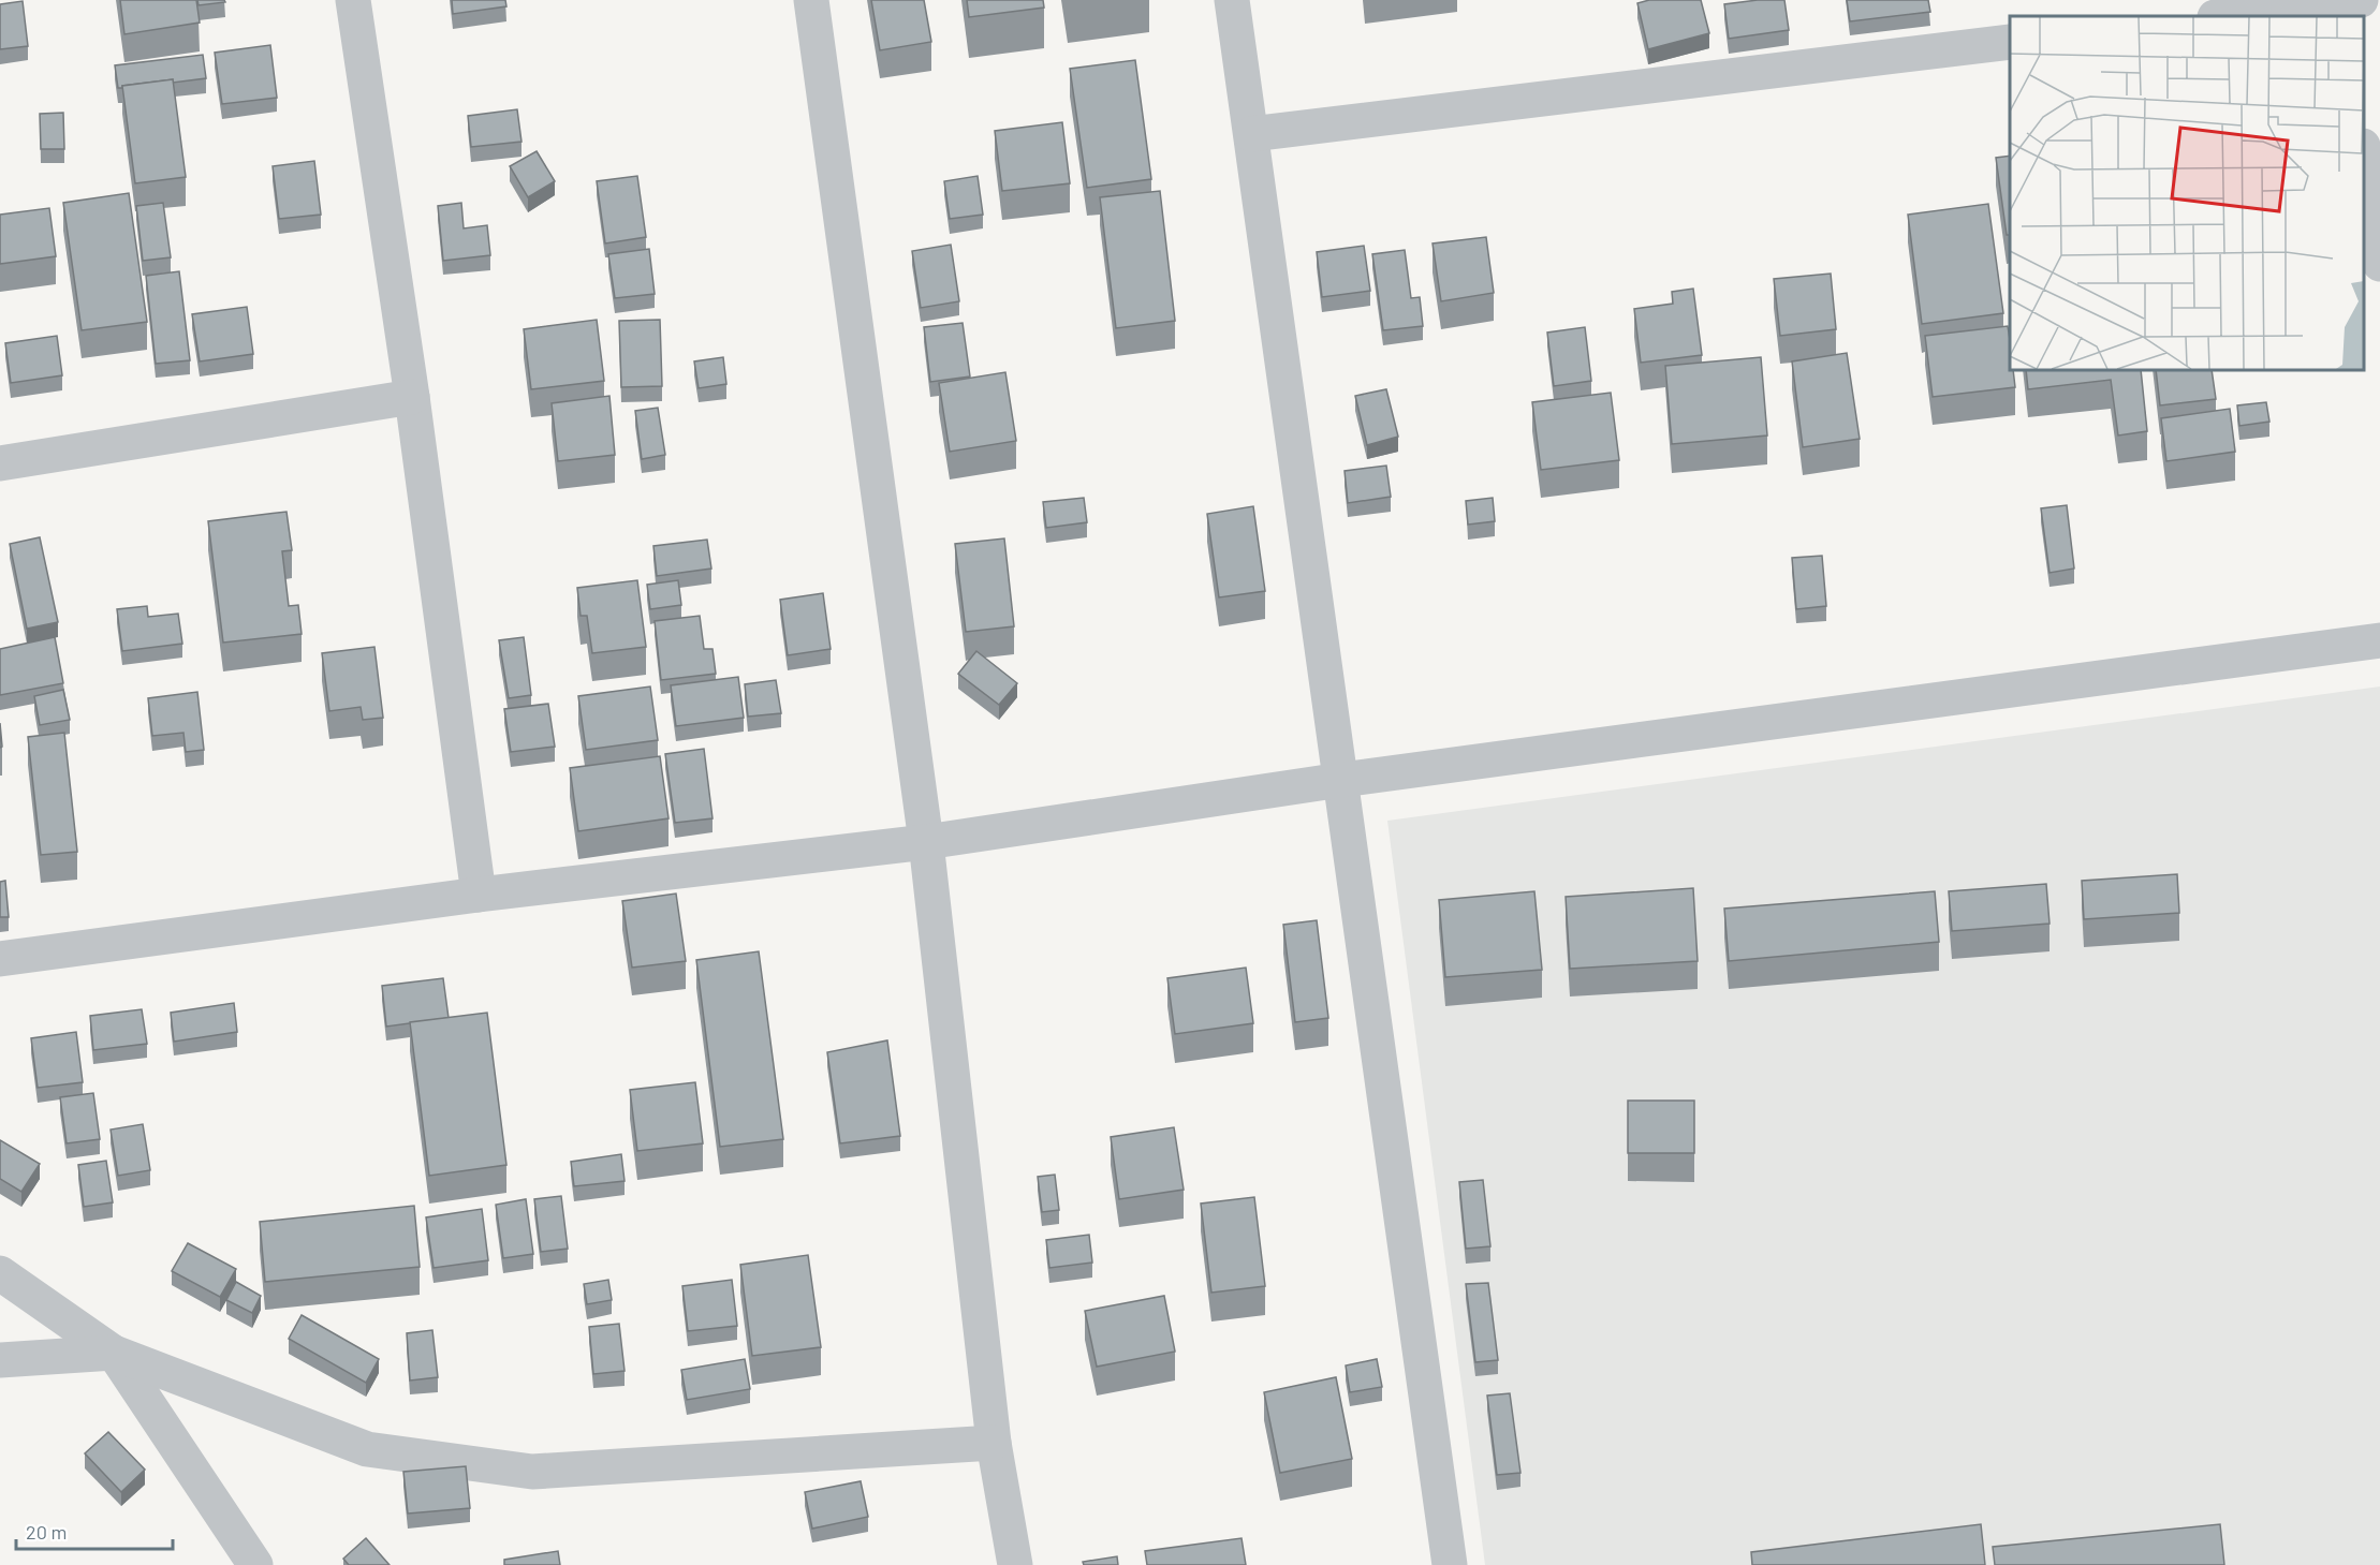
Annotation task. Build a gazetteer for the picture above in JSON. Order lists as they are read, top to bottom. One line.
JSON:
{"scale_bar":"20 m"}
